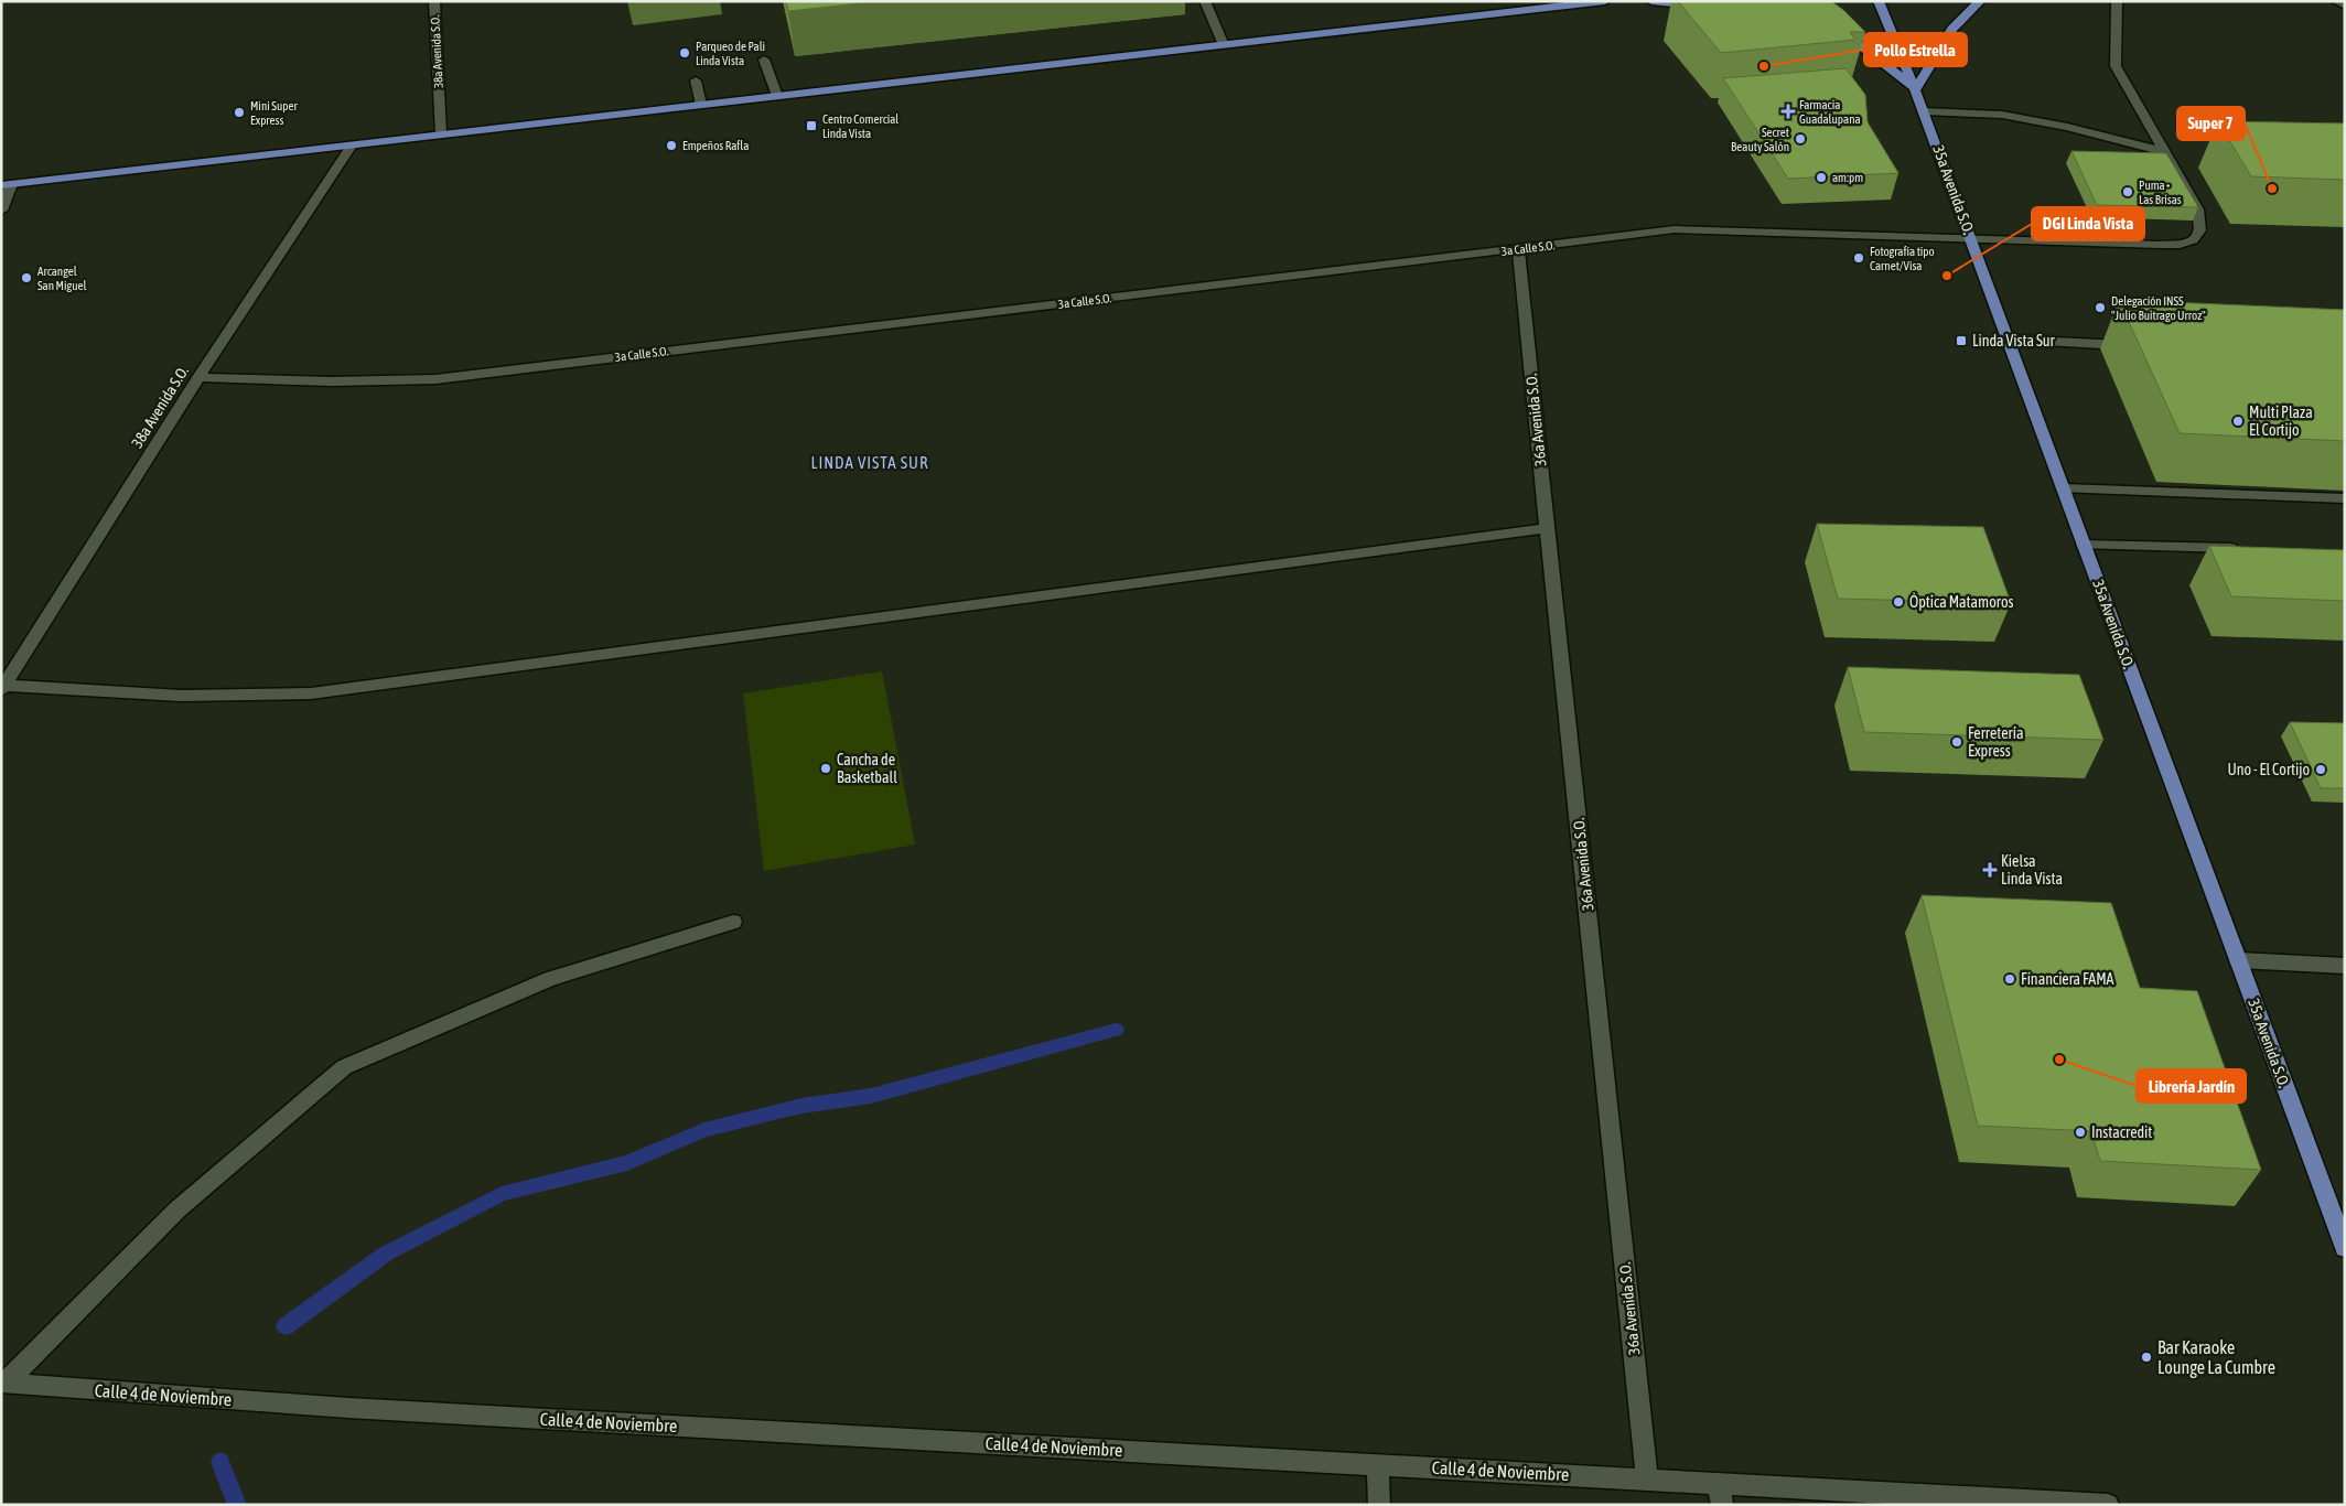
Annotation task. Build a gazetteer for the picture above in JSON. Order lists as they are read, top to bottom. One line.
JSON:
{"streets":{"main road":["35a Avenida S.O."],"street":["38a Avenida S.O.","3a Calle S.O.","36a Avenida S.O.","Calle 4 de Noviembre"]},"crossings":[["38a Avenida S.O.","3a Calle S.O."],["35a Avenida S.O.","3a Calle S.O."],["3a Calle S.O.","36a Avenida S.O."],["36a Avenida S.O.","Calle 4 de Noviembre"]],"districts":["LINDA VISTA SUR"],"places":{"other":["Parqueo de Pali Linda Vista","Pollo Estrella","Mini Super Express","Secret Beauty Salón","Empeños Rafla","am:pm","Super 7","Puma - Las Brisas","Fotografía tipo Carnet/Visa","DGI Linda Vista","Arcangel San Miguel","Delegación INSS \"Julio Buitrago Urroz\"","Multi Plaza El Cortijo","Óptica Matamoros","Ferretería Express","Cancha de Basketball","Uno - El Cortijo","Financiera FAMA","Librería Jardín","Instacredit","Bar Karaoke Lounge La Cumbre"],"health":["Farmacia Guadalupana","Kielsa Linda Vista"],"transit":["Centro Comercial Linda Vista","Linda Vista Sur"]}}
